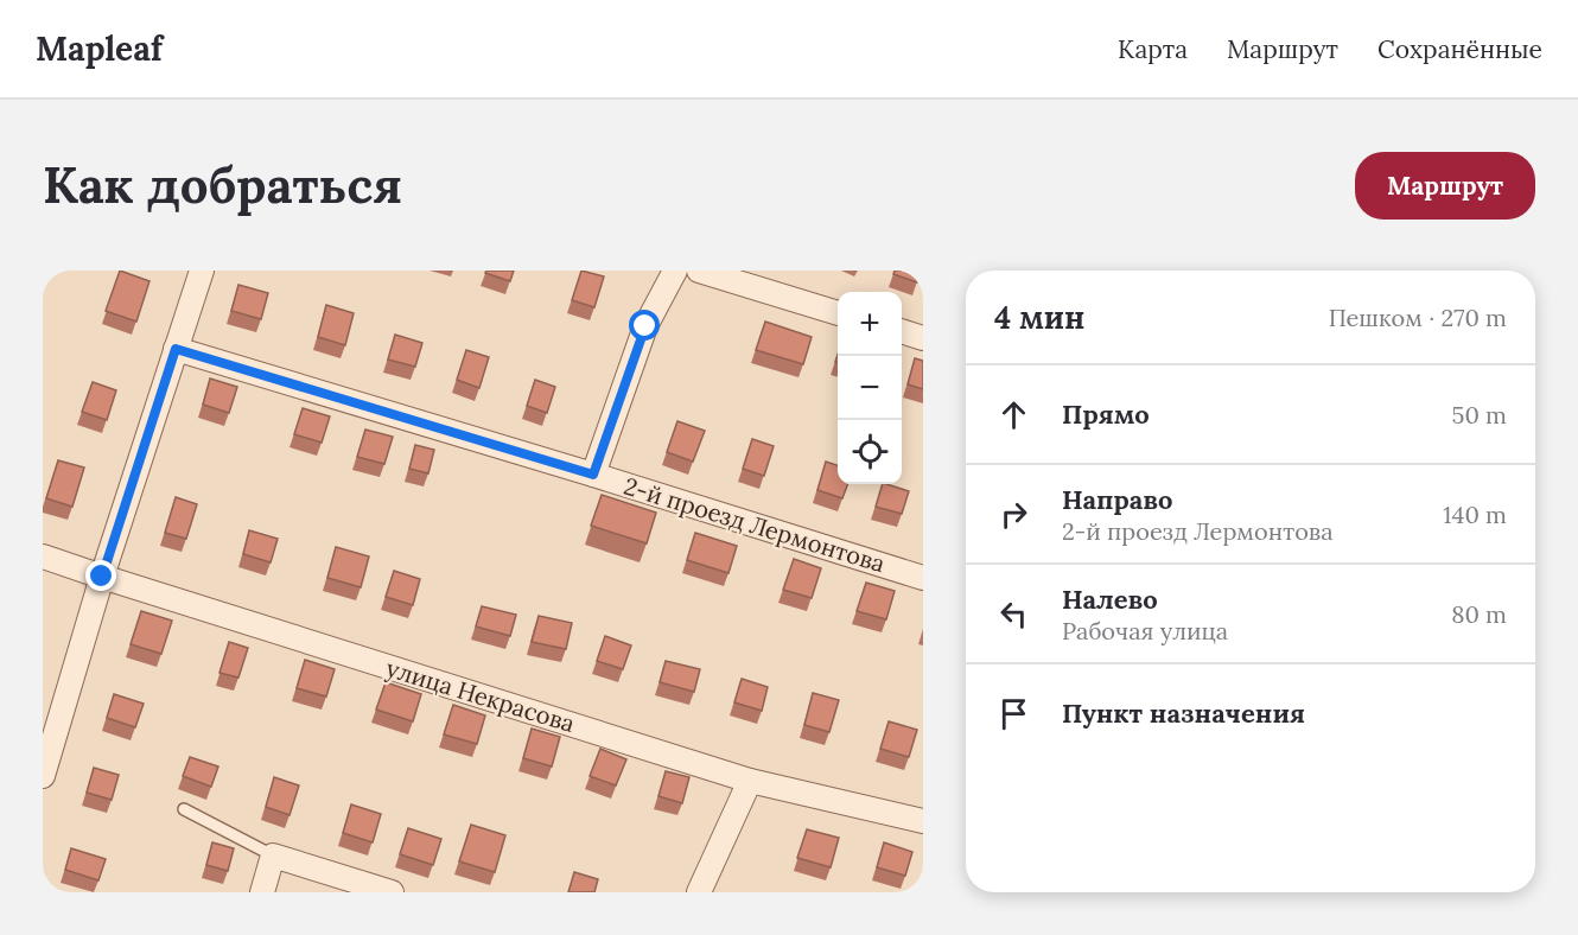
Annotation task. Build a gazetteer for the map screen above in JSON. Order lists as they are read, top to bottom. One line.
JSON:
{"streets":{"street":["2-й проезд Лермонтова","улица Некрасова"]},"page":{"header":"Mapleaf","nav":["Карта","Маршрут","Сохранённые"],"buttons":"Маршрут","title":"Как добраться","heading":["4 мин","Пешком · 270 m"],"map_buttons":["+","−"],"list":[["Прямо","50 m"],["Направо","2-й проезд Лермонтова","140 m"],["Налево","Рабочая улица","80 m"],"Пункт назначения"]}}
